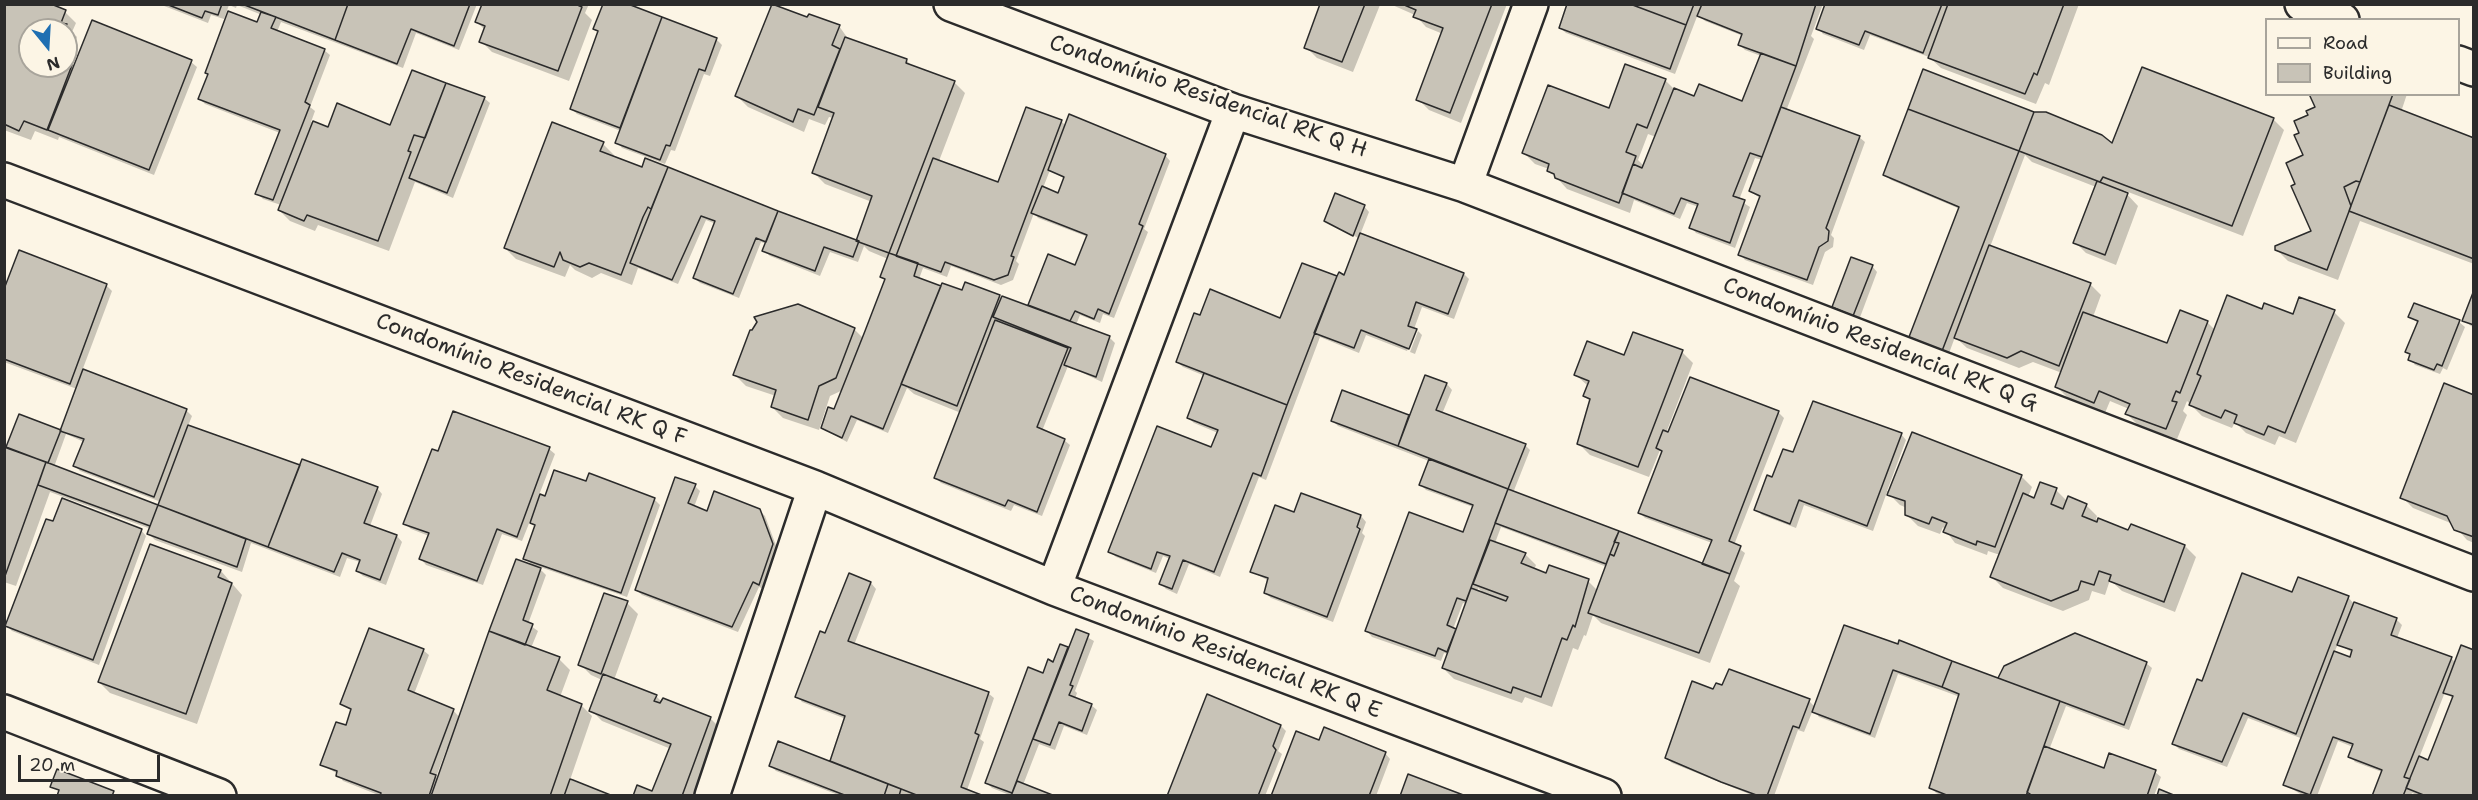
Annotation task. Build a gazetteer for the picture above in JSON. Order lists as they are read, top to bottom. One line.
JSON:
{"streets":{"street":["Condomínio Residencial RK Q H","Condomínio Residencial RK Q G","Condomínio Residencial RK Q F","Condomínio Residencial RK Q E"]},"crossings":[["Condomínio Residencial RK Q H","Condomínio Residencial RK Q G"],["Condomínio Residencial RK Q H","Condomínio Residencial RK Q E"],["Condomínio Residencial RK Q F","Condomínio Residencial RK Q E"]],"legend":["Road","Building"],"scale_bar":"20 m","north":"bottom"}
